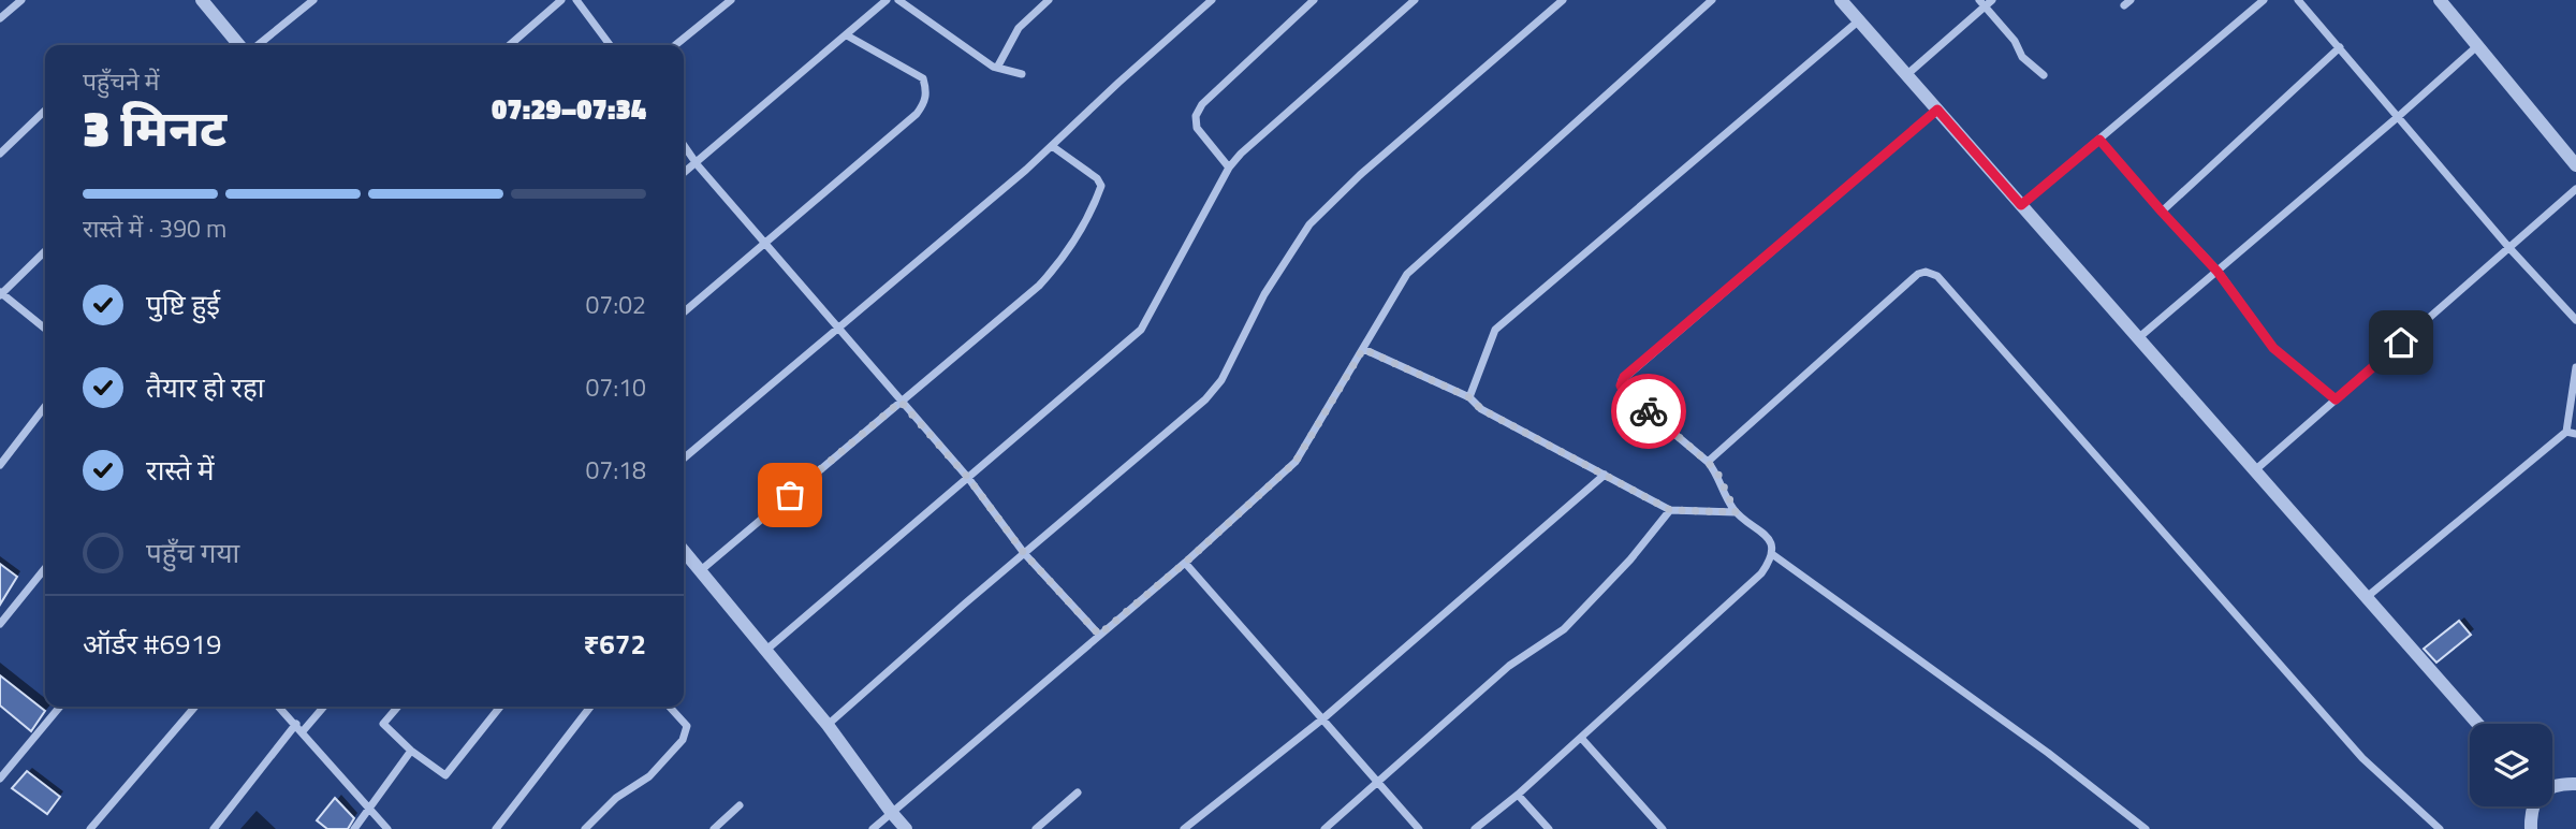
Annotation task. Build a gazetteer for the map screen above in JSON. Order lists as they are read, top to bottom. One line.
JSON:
{"page":{"heading":["3 मिनट","पहुँचने में","07:29–07:34"],"panel":["ऑर्डर #6919","₹672"],"bar":"रास्ते में · 390 m","list":[["पुष्टि हुई","07:02"],["तैयार हो रहा","07:10"],["रास्ते में","07:18"],"पहुँच गया"]}}
